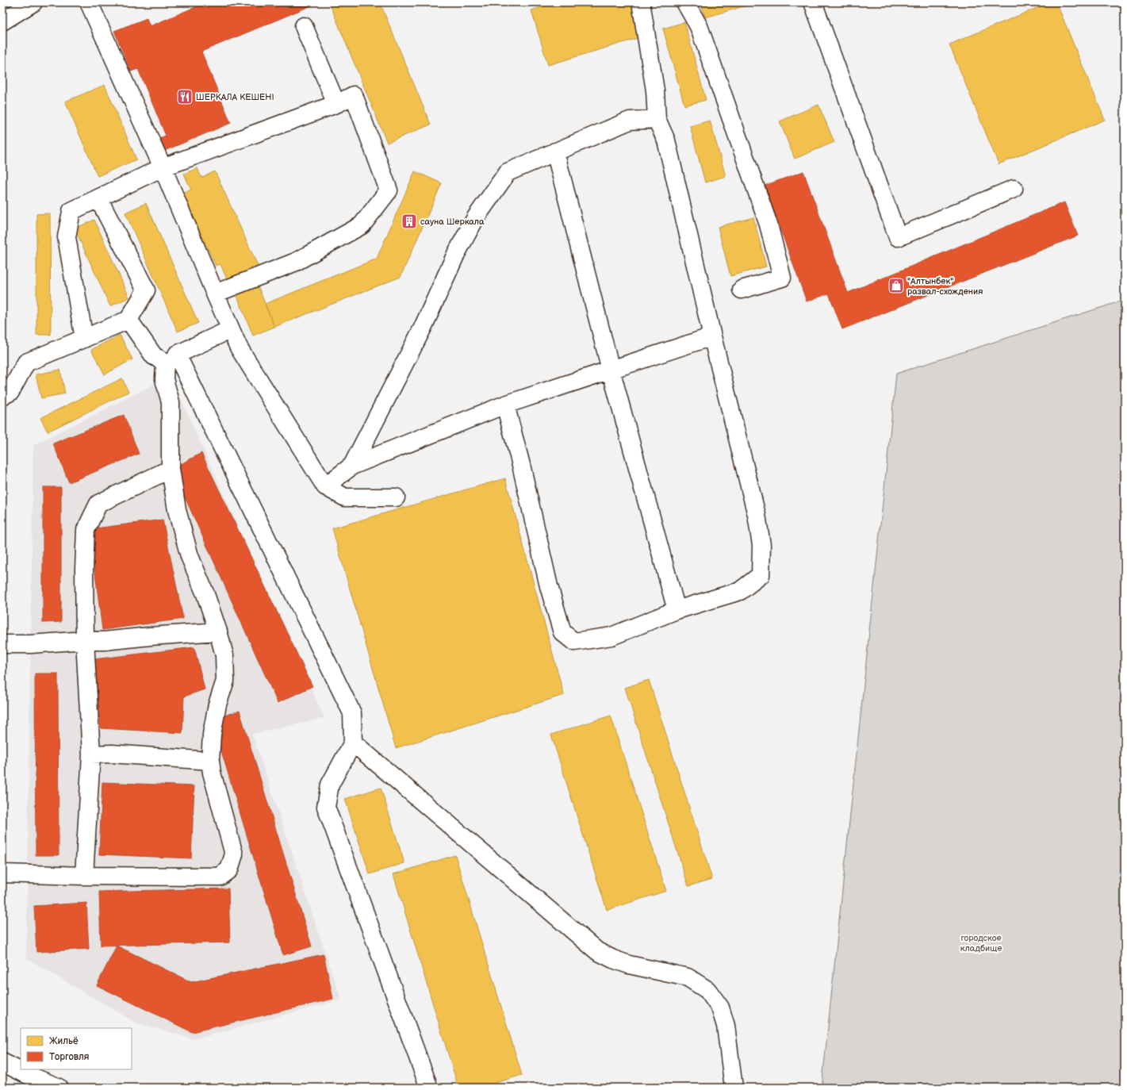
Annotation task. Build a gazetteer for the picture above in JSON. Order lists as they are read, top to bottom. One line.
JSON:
{"parks":["городское кладбище"],"places":{"restaurant":["ШЕРКАЛА КЕШЕНІ"],"building":["сауна Шеркала"],"shop":["\"Алтынбек\" развал-схождения"]},"legend":["Жильё","Торговля"]}
